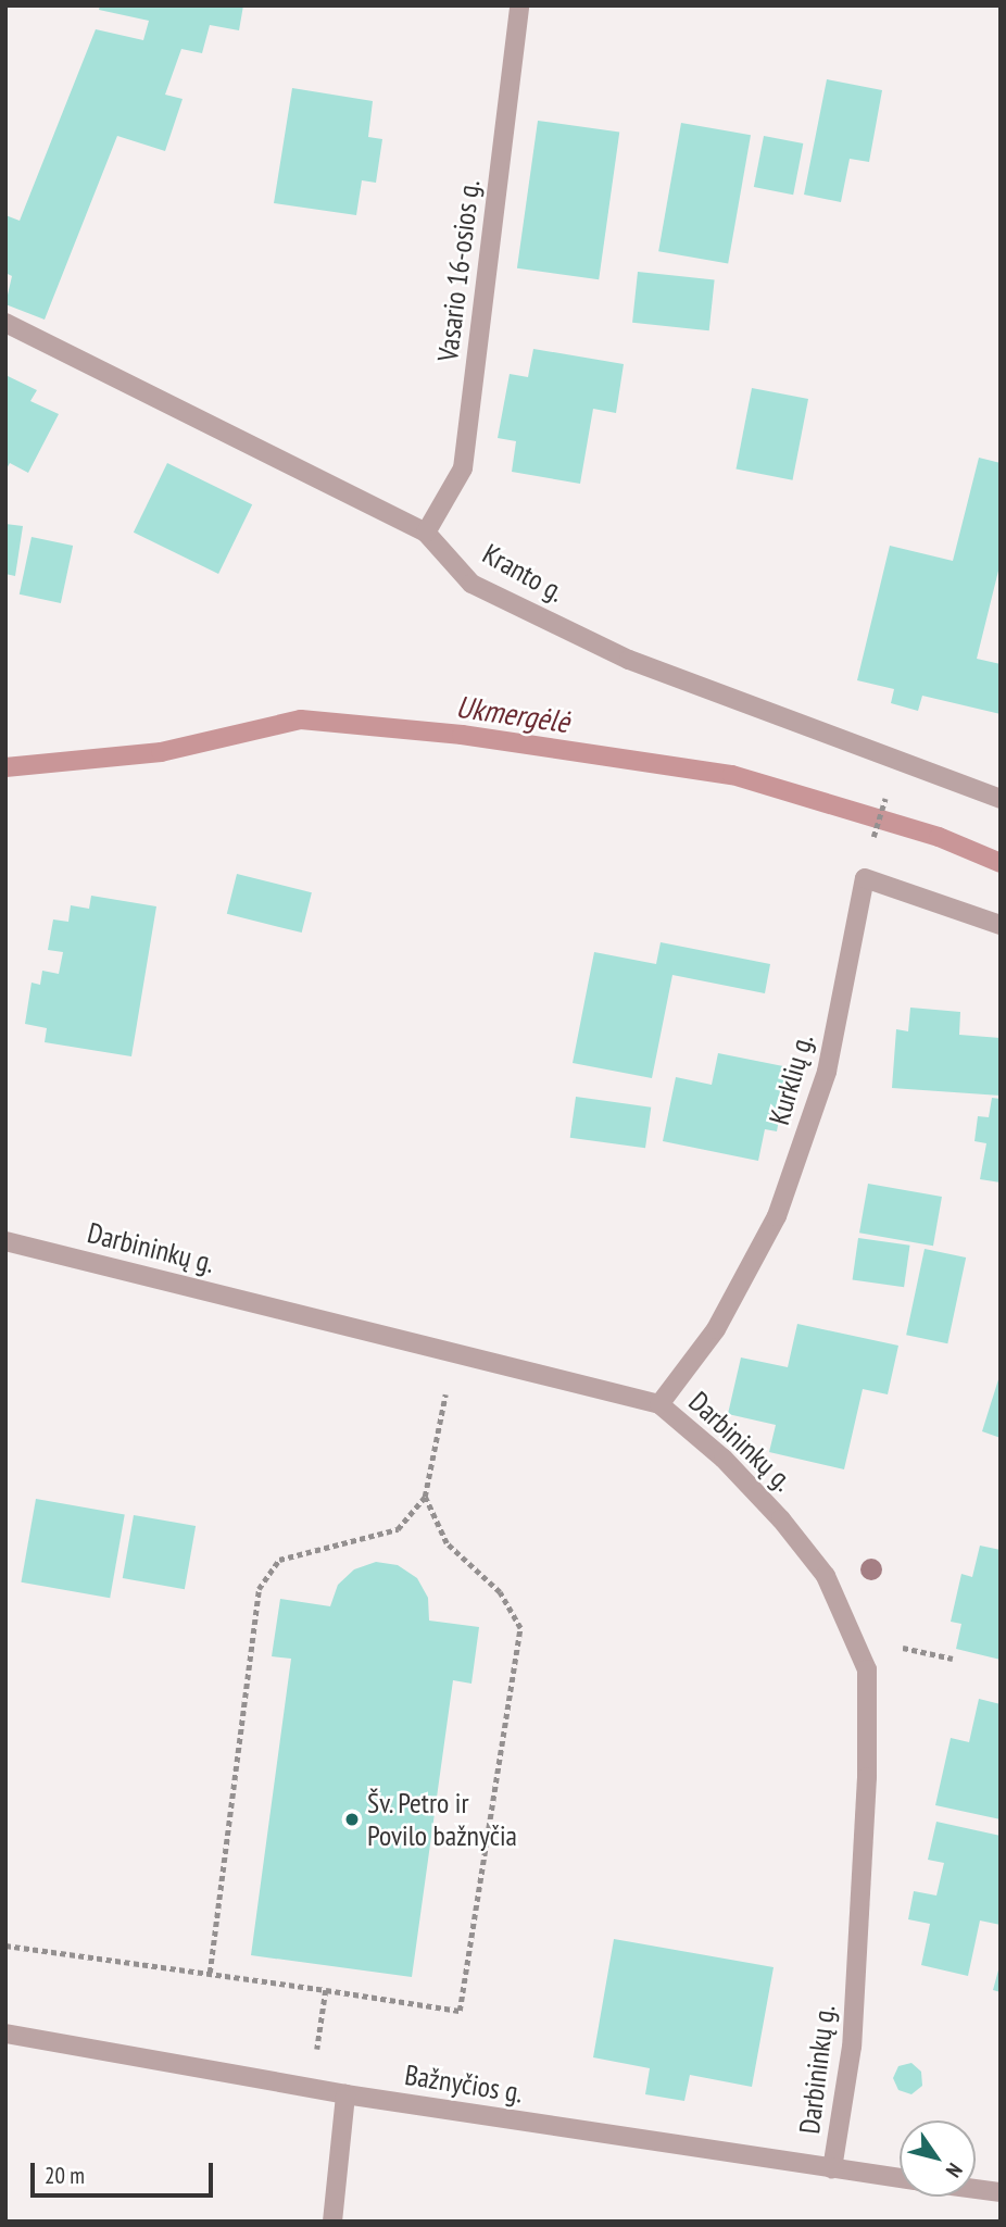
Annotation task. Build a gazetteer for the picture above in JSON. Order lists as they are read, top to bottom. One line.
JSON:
{"streets":{"street":["Vasario 16-osios g.","Kranto g.","Kurklių g.","Darbininkų g.","Bažnyčios g."]},"crossings":[["Vasario 16-osios g.","Kranto g."],["Kurklių g.","Darbininkų g."],["Darbininkų g.","Bažnyčios g."]],"water":["Ukmergėlė"],"places":["Šv. Petro ir Povilo bažnyčia"],"scale_bar":"20 m","north":"bottom right"}
